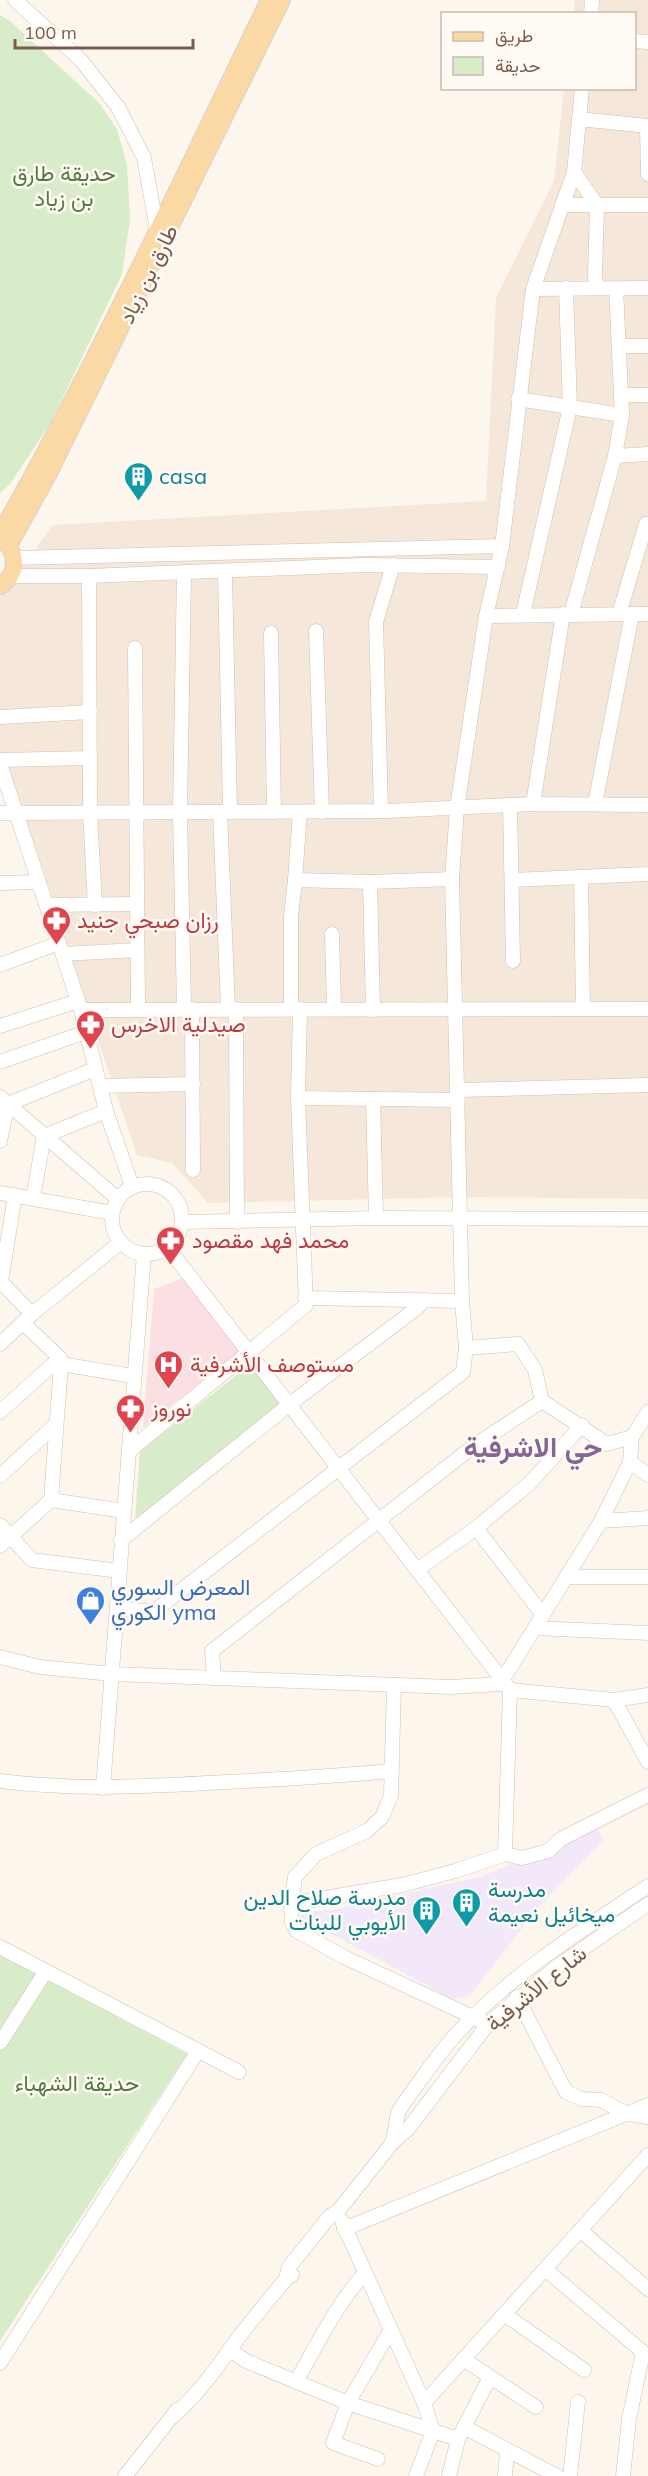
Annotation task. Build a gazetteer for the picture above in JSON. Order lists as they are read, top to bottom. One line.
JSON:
{"streets":{"main road":["طارق بن زياد"],"street":["شارع الأشرفية"]},"districts":["حي الاشرفية"],"parks":["حديقة طارق بن زياد","حديقة الشهباء"],"places":{"building":["casa","مدرسة ميخائيل نعيمة","مدرسة صلاح الدين الأيوبي للبنات"],"pharmacy":["رزان صبحي جنيد","صيدلية الاخرس","محمد فهد مقصود","نوروز"],"hospital":["مستوصف الأشرفية"],"shop":["المعرض السوري الكوري yma"]},"legend":["طريق","حديقة"],"scale_bar":"100 m"}
